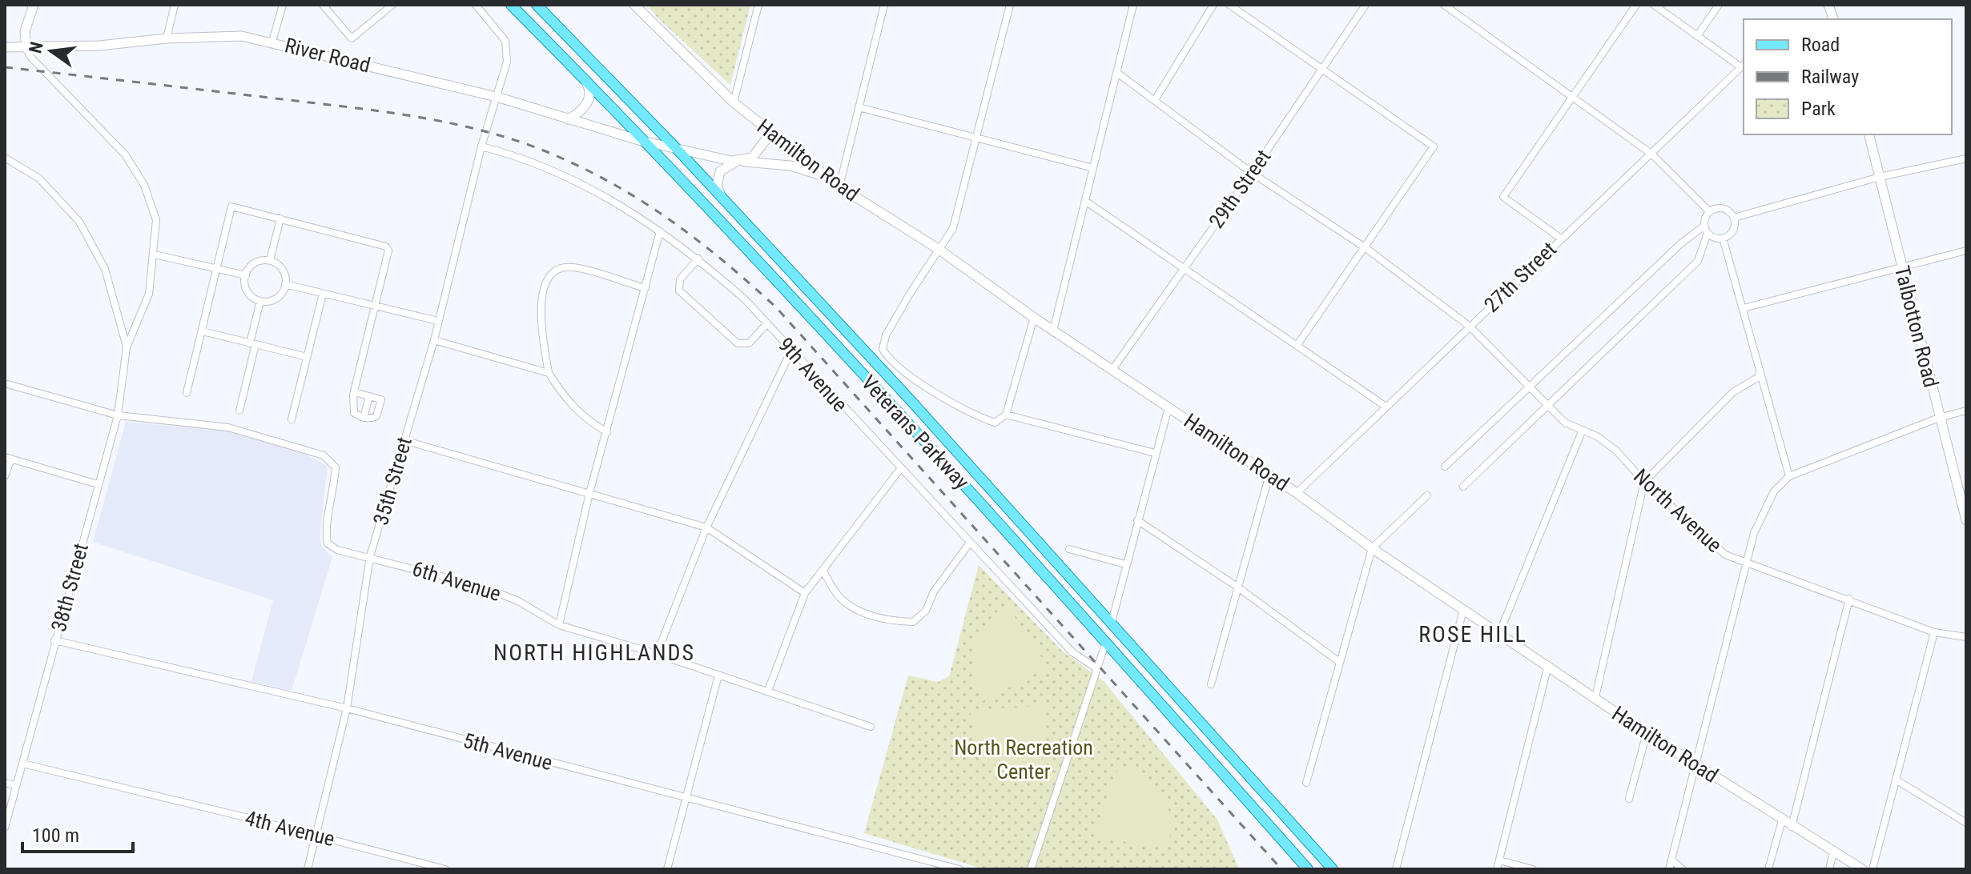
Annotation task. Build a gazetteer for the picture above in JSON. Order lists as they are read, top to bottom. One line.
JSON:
{"streets":{"main road":["Veterans Parkway"],"street":["River Road","Hamilton Road","29th Street","27th Street","Talbotton Road","9th Avenue","35th Street","North Avenue","6th Avenue","38th Street","5th Avenue","4th Avenue"]},"crossings":[["River Road","Hamilton Road"],["River Road","Veterans Parkway"],["River Road","35th Street"],["Hamilton Road","29th Street"],["Hamilton Road","27th Street"],["29th Street","North Avenue"],["27th Street","North Avenue"],["9th Avenue","35th Street"],["35th Street","6th Avenue"],["35th Street","5th Avenue"],["35th Street","4th Avenue"],["6th Avenue","38th Street"],["38th Street","5th Avenue"],["38th Street","4th Avenue"]],"districts":["ROSE HILL","NORTH HIGHLANDS"],"parks":["North Recreation Center"],"legend":["Road","Railway","Park"],"scale_bar":"100 m","north":"left"}
